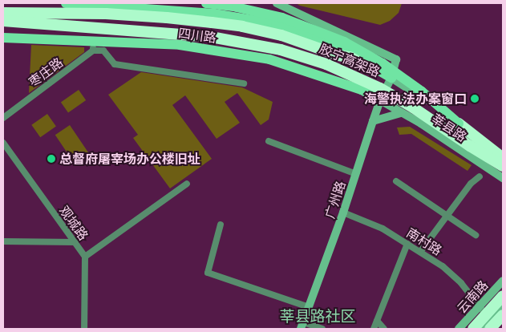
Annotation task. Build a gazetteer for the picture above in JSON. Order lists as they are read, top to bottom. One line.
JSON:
{"streets":{"highway":["胶宁高架路"],"main road":["四川路"],"street":["枣庄路","莘县路","广州路","观城路","南村路","云南路"]},"crossings":[["四川路","枣庄路"],["四川路","莘县路"],["四川路","广州路"],["莘县路","广州路"],["广州路","南村路"],["南村路","云南路"]],"districts":["莘县路社区"],"places":["海警执法办案窗口","总督府屠宰场办公楼旧址"]}
